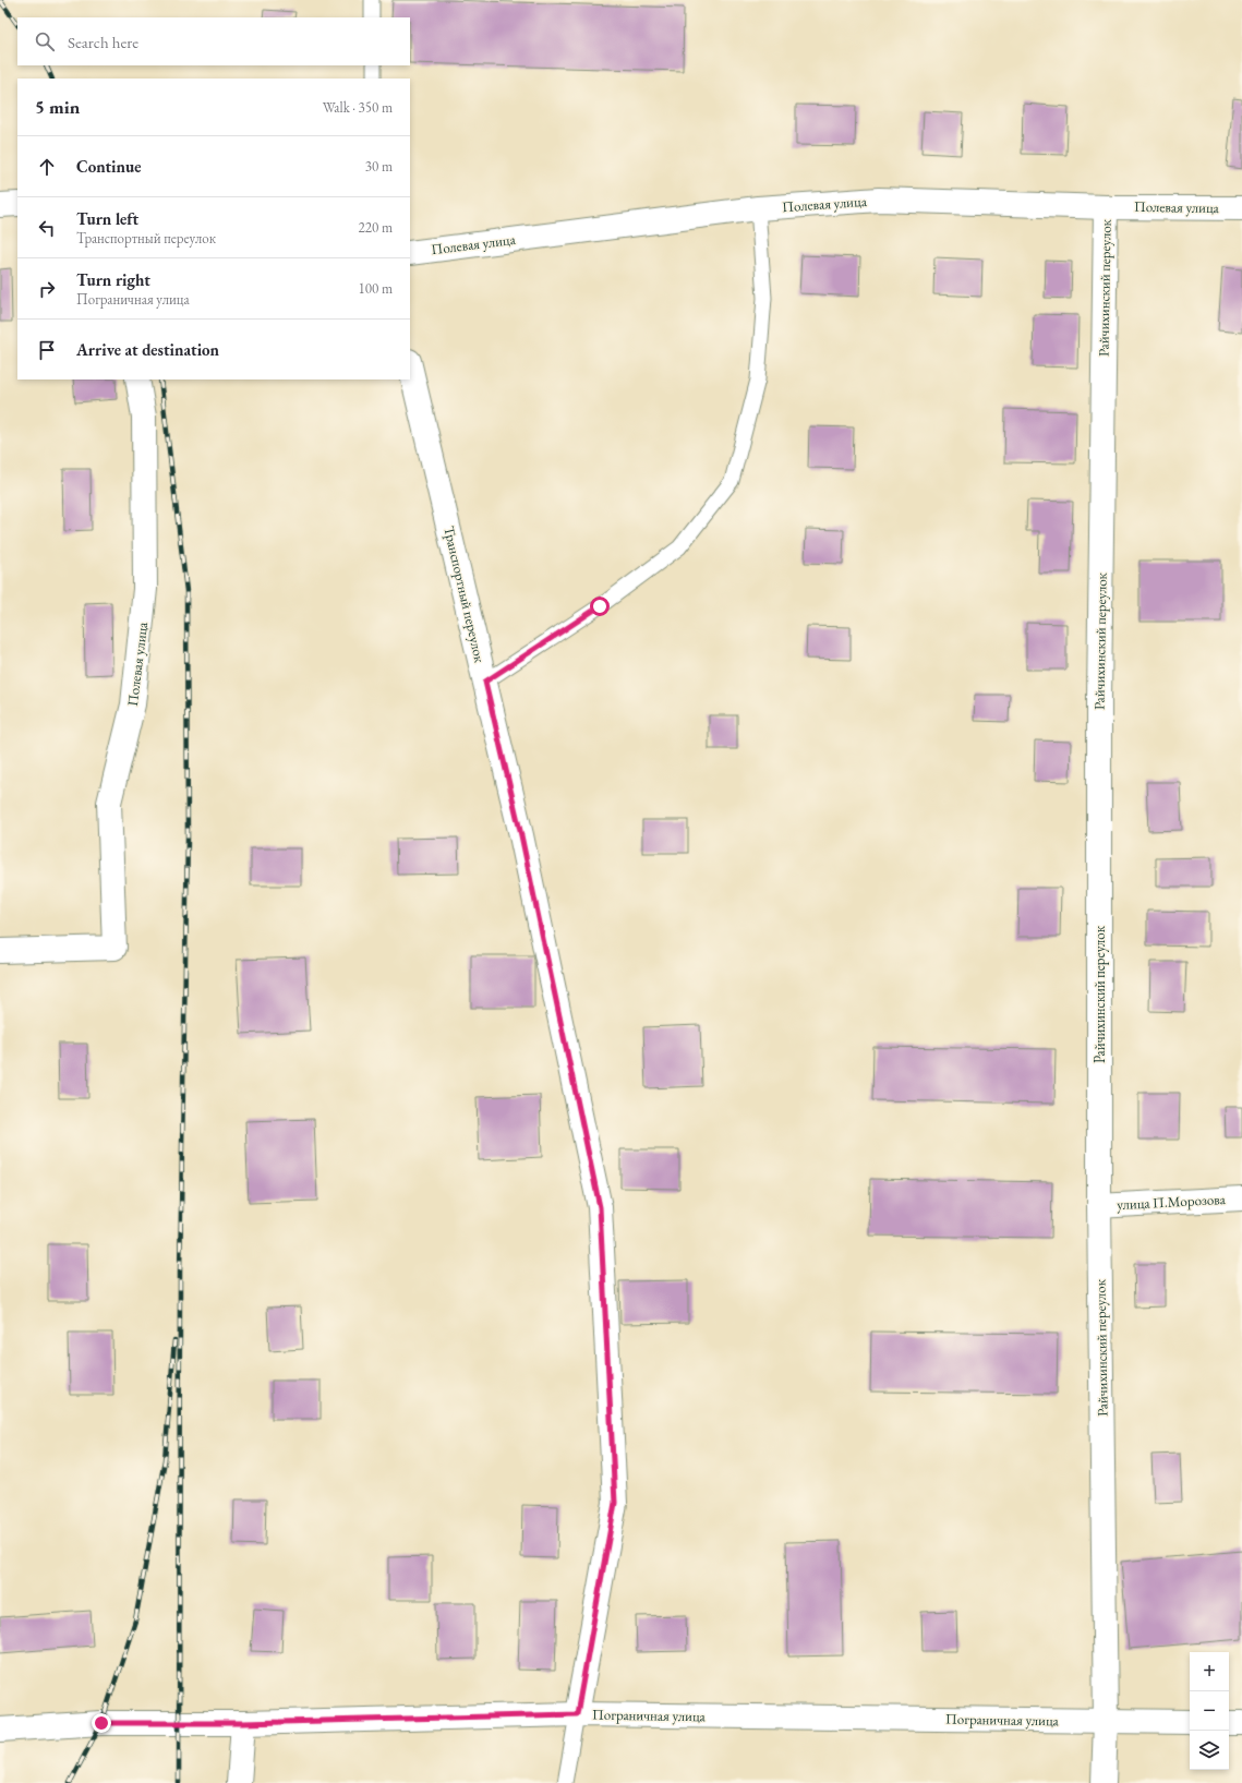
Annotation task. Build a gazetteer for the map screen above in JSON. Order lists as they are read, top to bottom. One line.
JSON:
{"streets":{"street":["Полевая улица","Райчихинский переулок","Транспортный переулок","улица П.Морозова","Пограничная улица"]},"crossings":[["Полевая улица","Райчихинский переулок"],["Райчихинский переулок","улица П.Морозова"],["Райчихинский переулок","Пограничная улица"],["Транспортный переулок","Пограничная улица"]],"page":{"search":"Search here","heading":["5 min","Walk · 350 m"],"list":[["Continue","30 m"],["Turn left","Транспортный переулок","220 m"],["Turn right","Пограничная улица","100 m"],"Arrive at destination"],"map_buttons":["+","−"]}}
